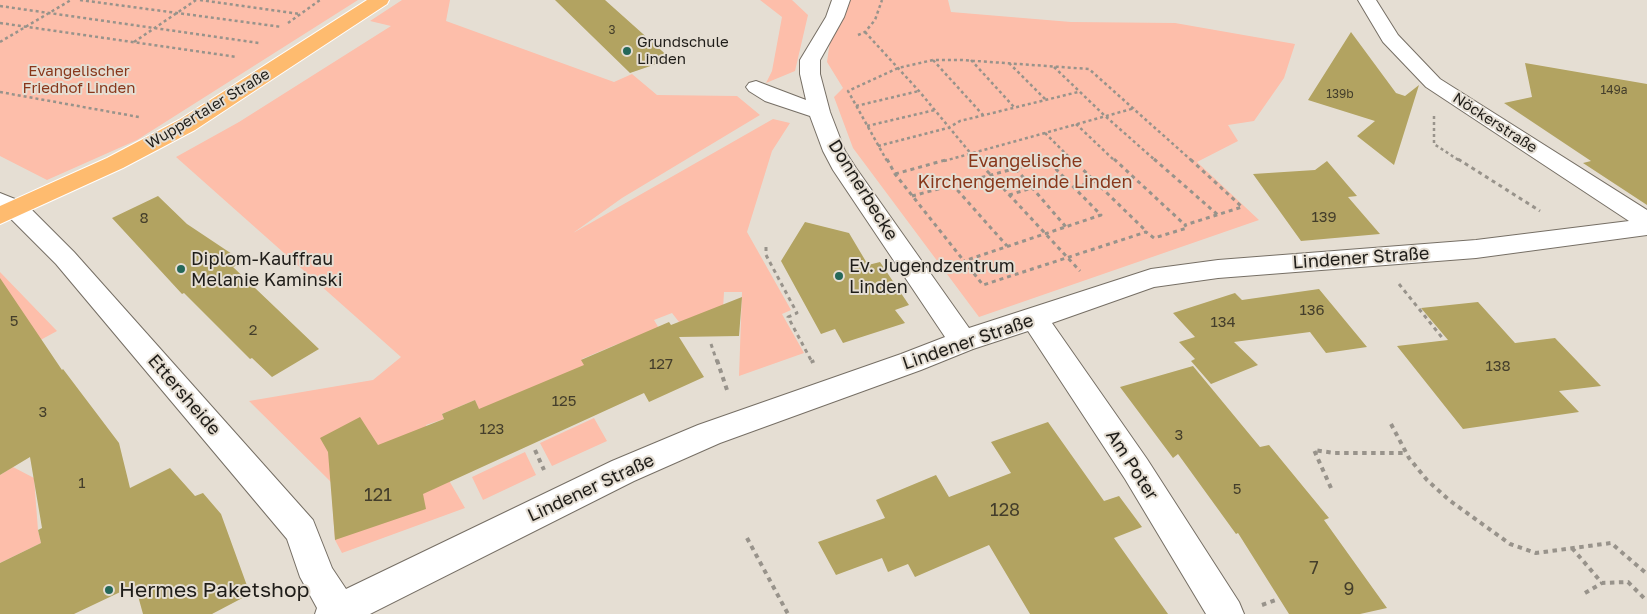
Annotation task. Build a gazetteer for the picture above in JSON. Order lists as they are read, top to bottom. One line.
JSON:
{"streets":{"main road":["Wuppertaler Straße"],"street":["Nöckerstraße","Donnerbecke","Lindener Straße","Ettersheide","Am Poter"]},"crossings":[["Wuppertaler Straße","Ettersheide"],["Donnerbecke","Lindener Straße"],["Lindener Straße","Ettersheide"],["Lindener Straße","Am Poter"]],"parks":["Evangelischer Friedhof Linden","Evangelische Kirchengemeinde Linden"],"places":["Grundschule Linden","Diplom-Kauffrau Melanie Kaminski","Ev. Jugendzentrum Linden","Hermes Paketshop"],"house_numbers":["3","149a","139b","139","8","136","5","134","2","127","138","125","3","123","3","1","5","121","128","7","9"]}
